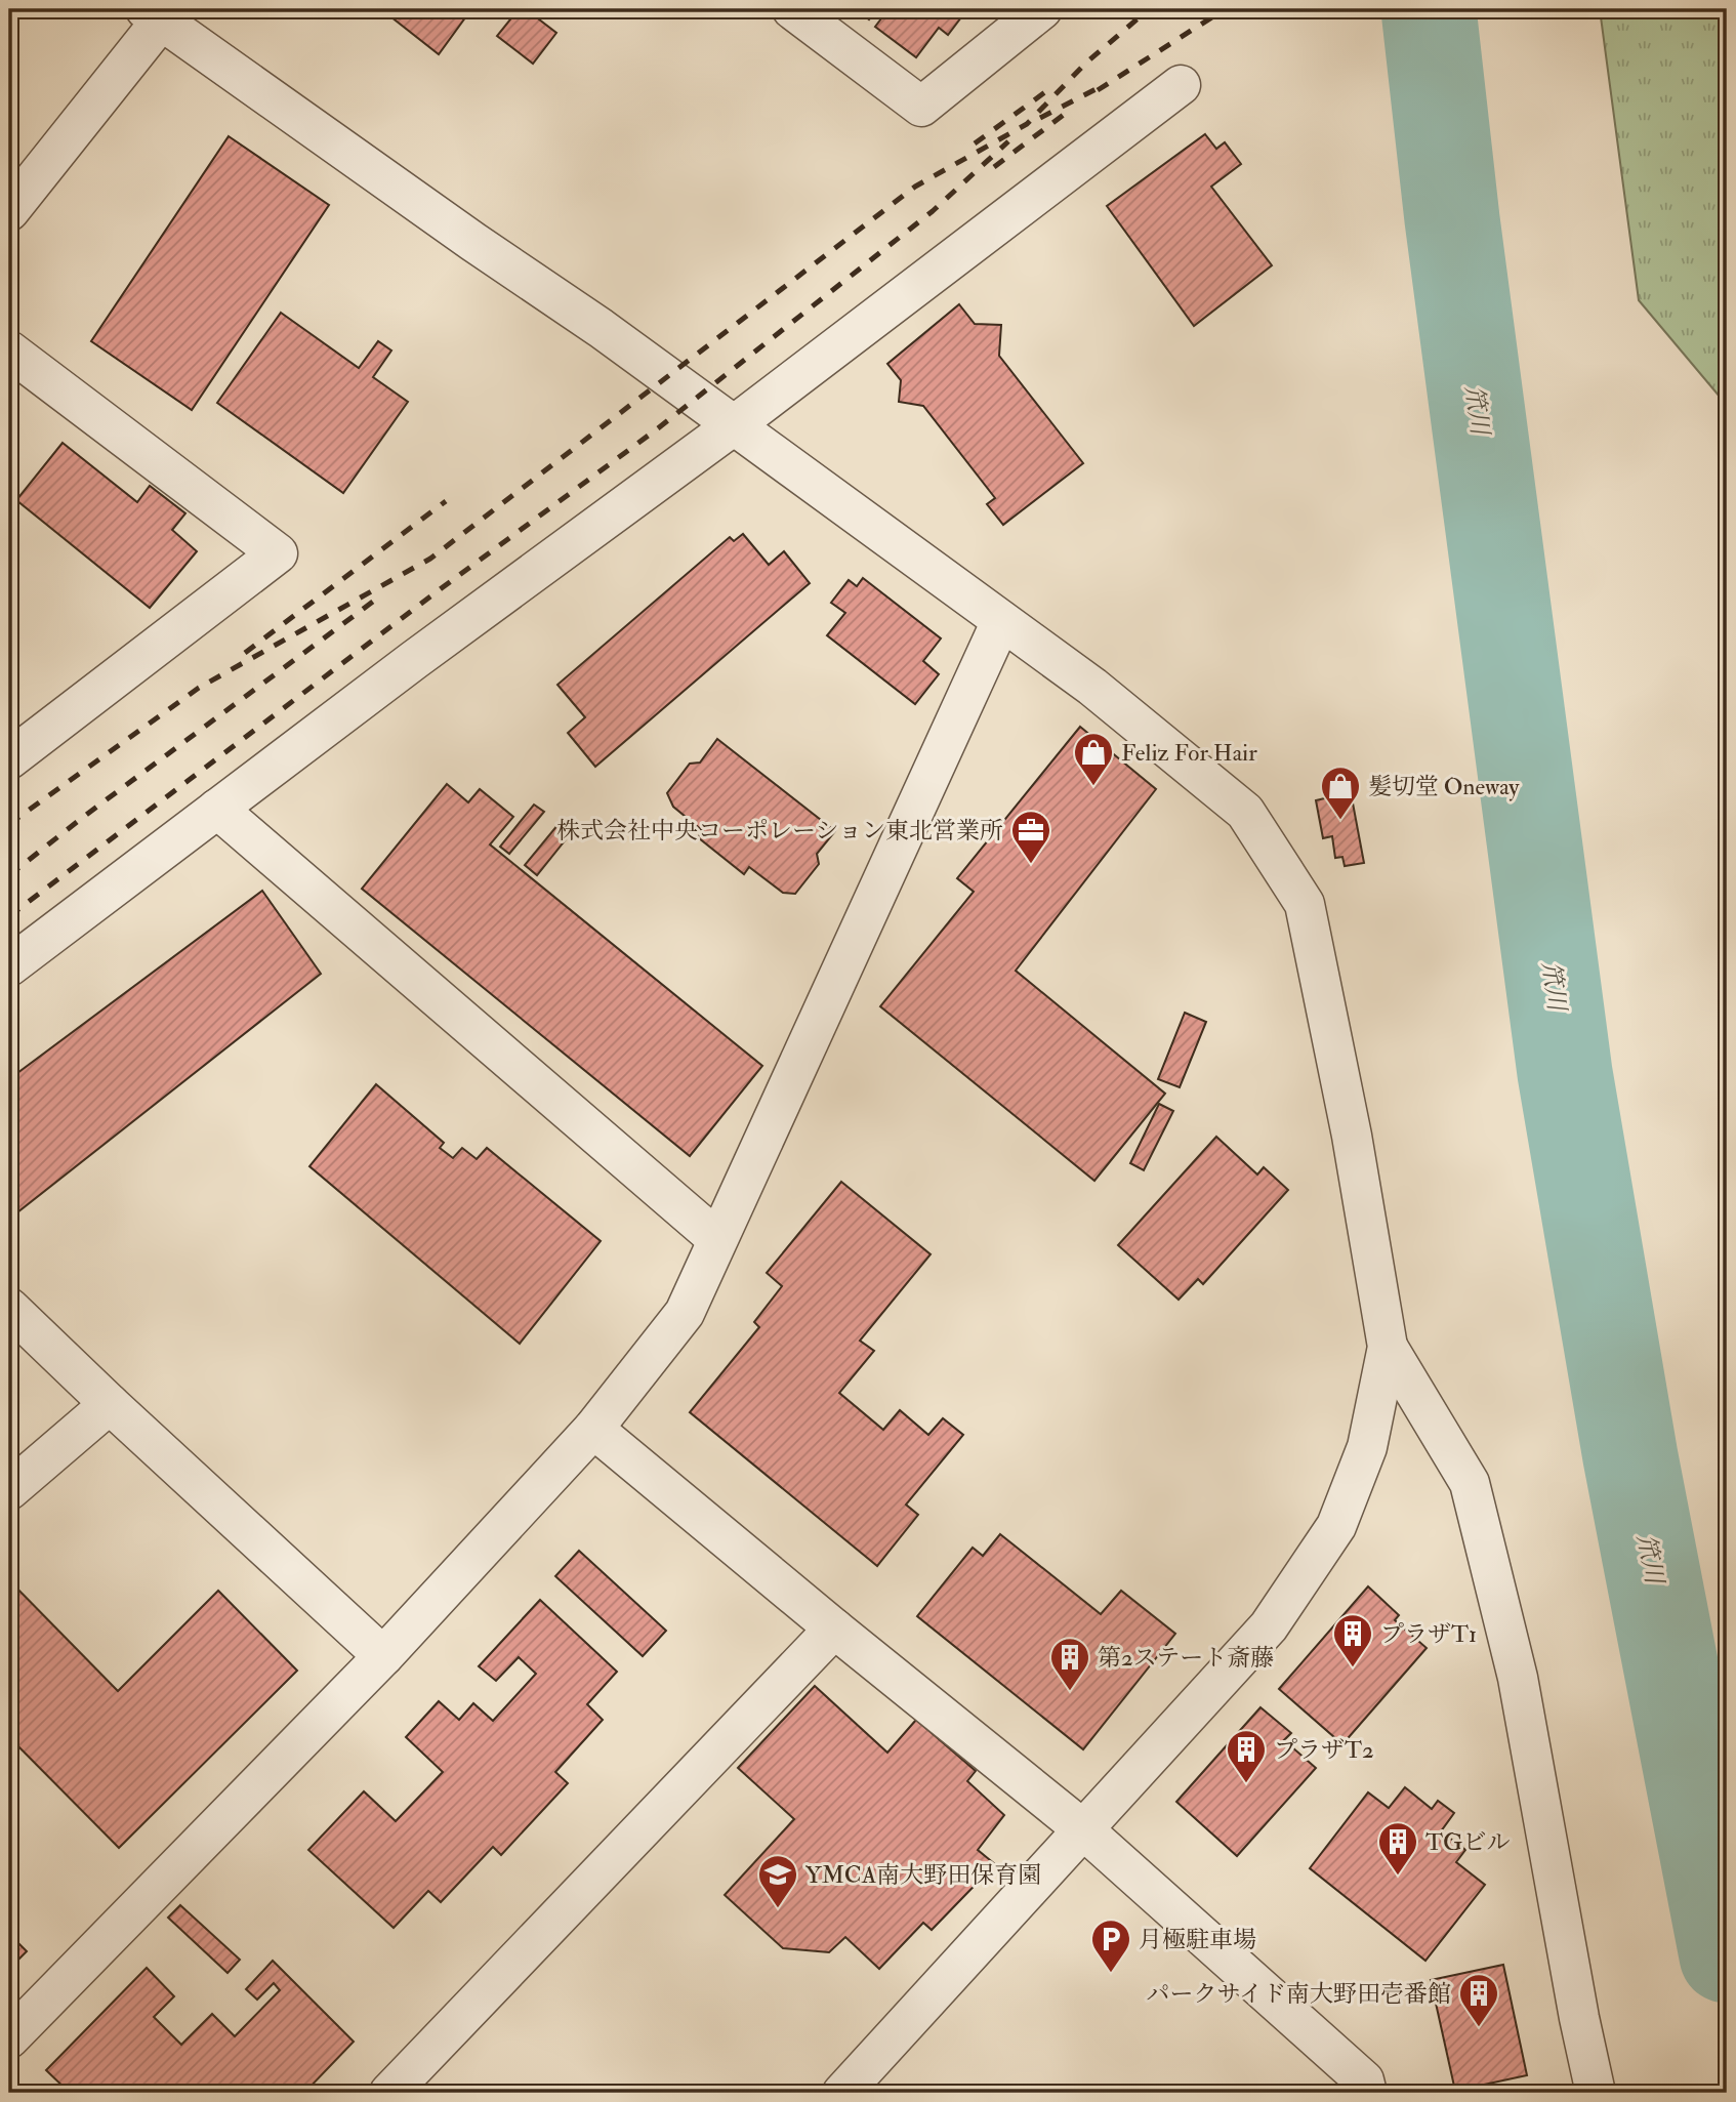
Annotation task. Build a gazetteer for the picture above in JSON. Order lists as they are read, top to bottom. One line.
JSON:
{"water":["笊川"],"places":{"shop":["Feliz For Hair","髪切堂 Oneway"],"office":["株式会社中央コーポレーション東北営業所"],"building":["プラザT1","第2ステート斎藤","プラザT2","TGビル","パークサイド南大野田壱番館"],"school or university":["YMCA南大野田保育園"],"parking":["月極駐車場"]}}
